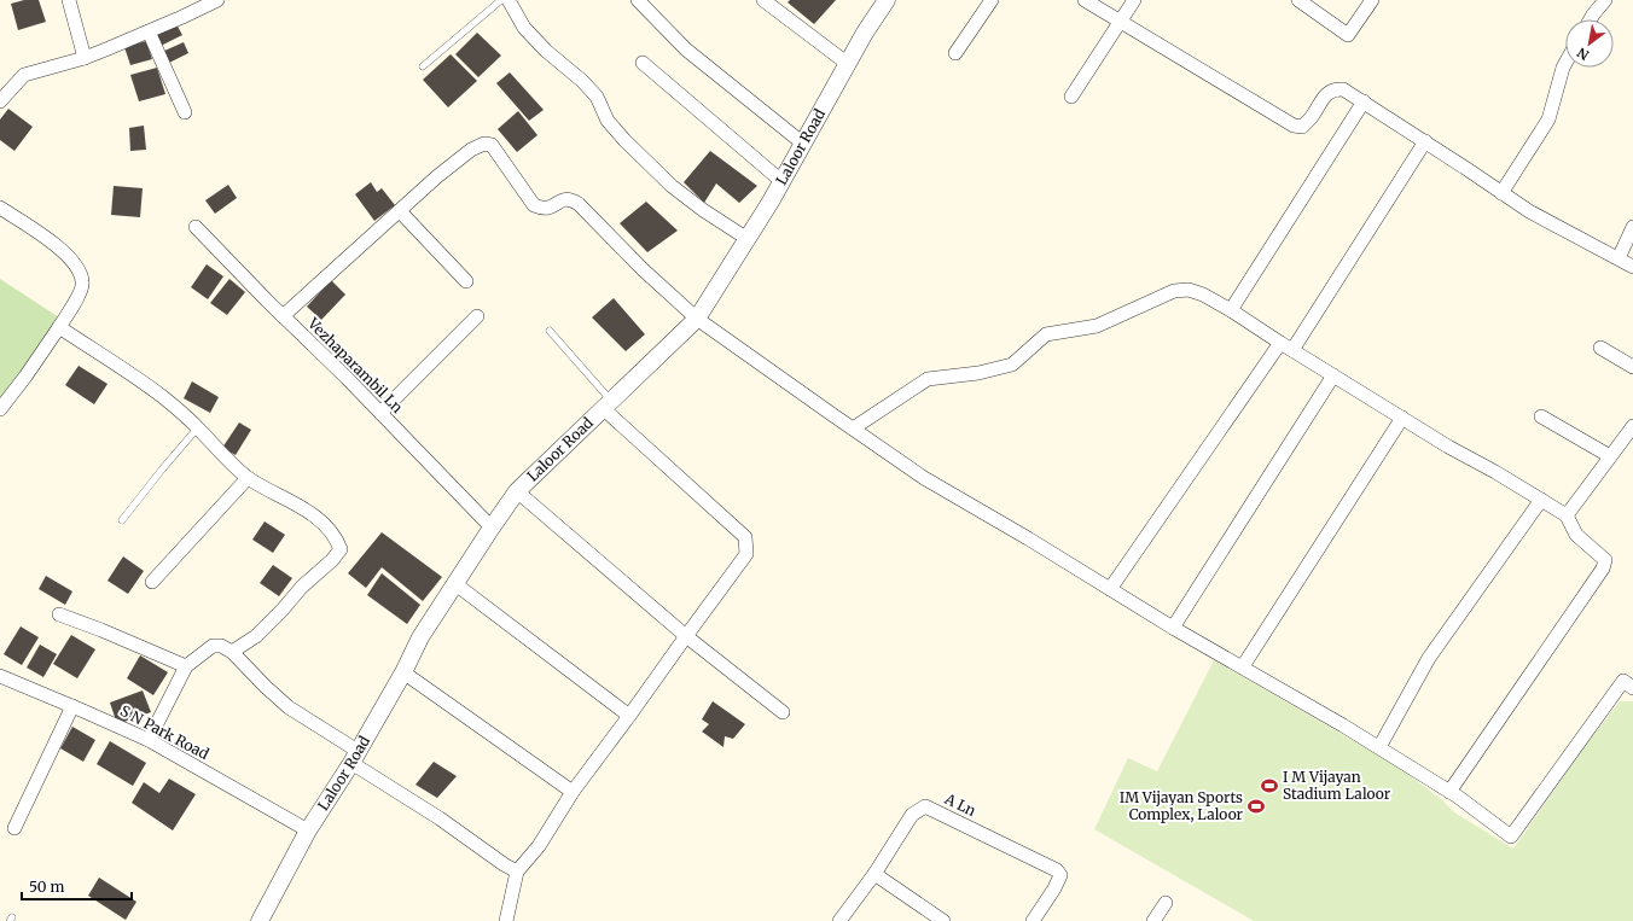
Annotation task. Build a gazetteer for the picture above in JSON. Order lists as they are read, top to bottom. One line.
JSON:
{"streets":{"street":["Laloor Road","Vezhaparambil Ln","S N Park Road","A Ln"]},"crossings":[["Laloor Road","Vezhaparambil Ln"],["Laloor Road","S N Park Road"]],"places":{"sports":["I M Vijayan Stadium Laloor","IM Vijayan Sports Complex, Laloor"]},"scale_bar":"50 m","north":"bottom left"}
